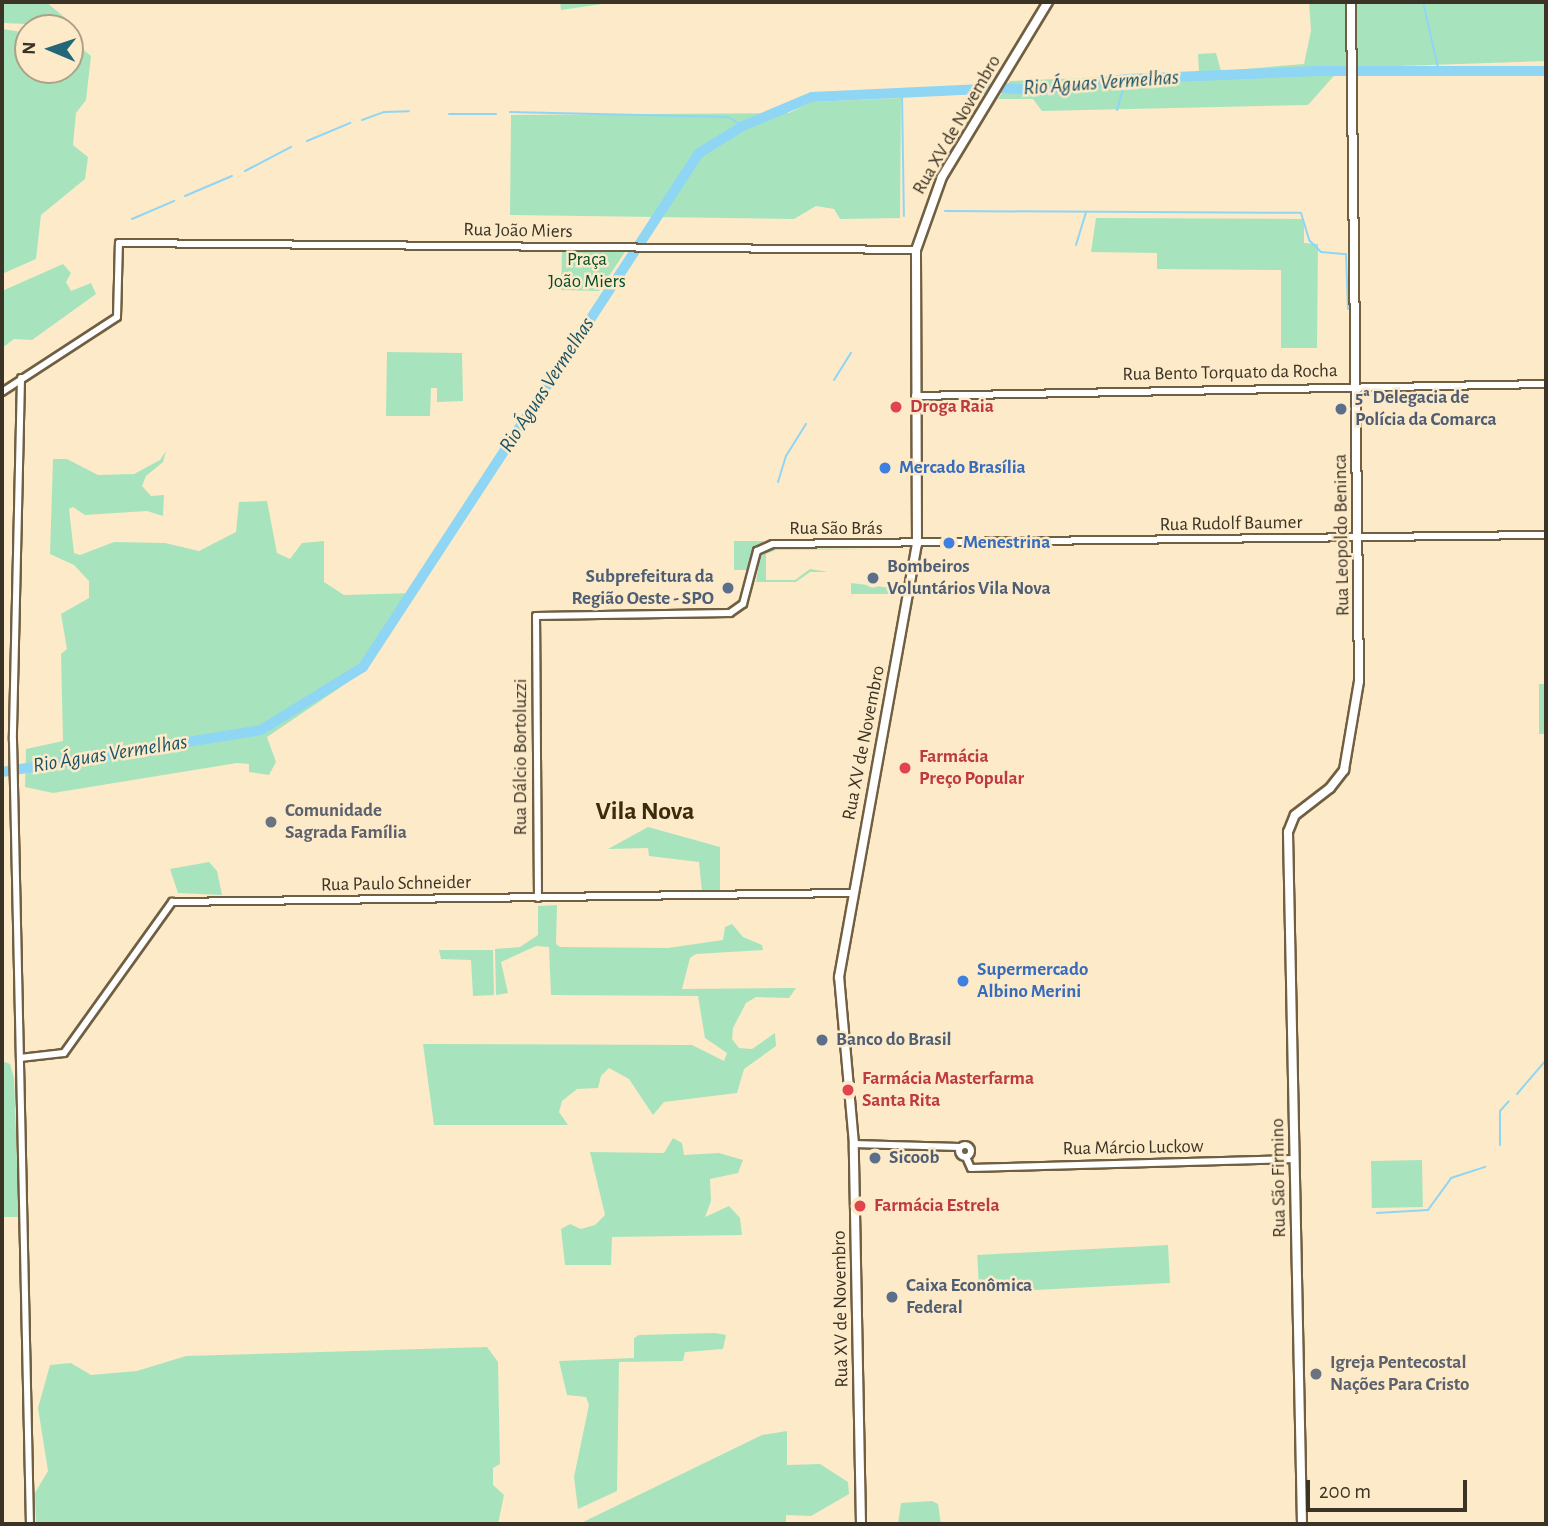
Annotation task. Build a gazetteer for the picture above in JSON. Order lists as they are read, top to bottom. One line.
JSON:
{"streets":{"main road":["Rua XV de Novembro","Rua Leopoldo Beninca","Rua São Firmino"],"street":["Rua João Miers","Rua Bento Torquato da Rocha","Rua Rudolf Baumer","Rua São Brás","Rua Dálcio Bortoluzzi","Rua Paulo Schneider","Rua Márcio Luckow"]},"crossings":[["Rua XV de Novembro","Rua João Miers"],["Rua XV de Novembro","Rua Bento Torquato da Rocha"],["Rua XV de Novembro","Rua Rudolf Baumer"],["Rua XV de Novembro","Rua São Brás"],["Rua XV de Novembro","Rua Paulo Schneider"],["Rua XV de Novembro","Rua Márcio Luckow"],["Rua Bento Torquato da Rocha","Rua Leopoldo Beninca"],["Rua Rudolf Baumer","Rua São Brás"],["Rua Rudolf Baumer","Rua Leopoldo Beninca"],["Rua São Brás","Rua Dálcio Bortoluzzi"],["Rua Leopoldo Beninca","Rua São Firmino"],["Rua Dálcio Bortoluzzi","Rua Paulo Schneider"],["Rua Márcio Luckow","Rua São Firmino"]],"districts":["Vila Nova"],"water":["Rio Águas Vermelhas"],"parks":["Praça João Miers"],"places":["Droga Raia","5ª Delegacia de Polícia da Comarca","Mercado Brasília","Menestrina","Bombeiros Voluntários Vila Nova","Subprefeitura da Região Oeste - SPO","Farmácia Preço Popular","Comunidade Sagrada Família","Supermercado Albino Merini","Banco do Brasil","Farmácia Masterfarma Santa Rita","Sicoob","Farmácia Estrela","Caixa Econômica Federal","Igreja Pentecostal Nações Para Cristo"],"scale_bar":"200 m","north":"left"}
